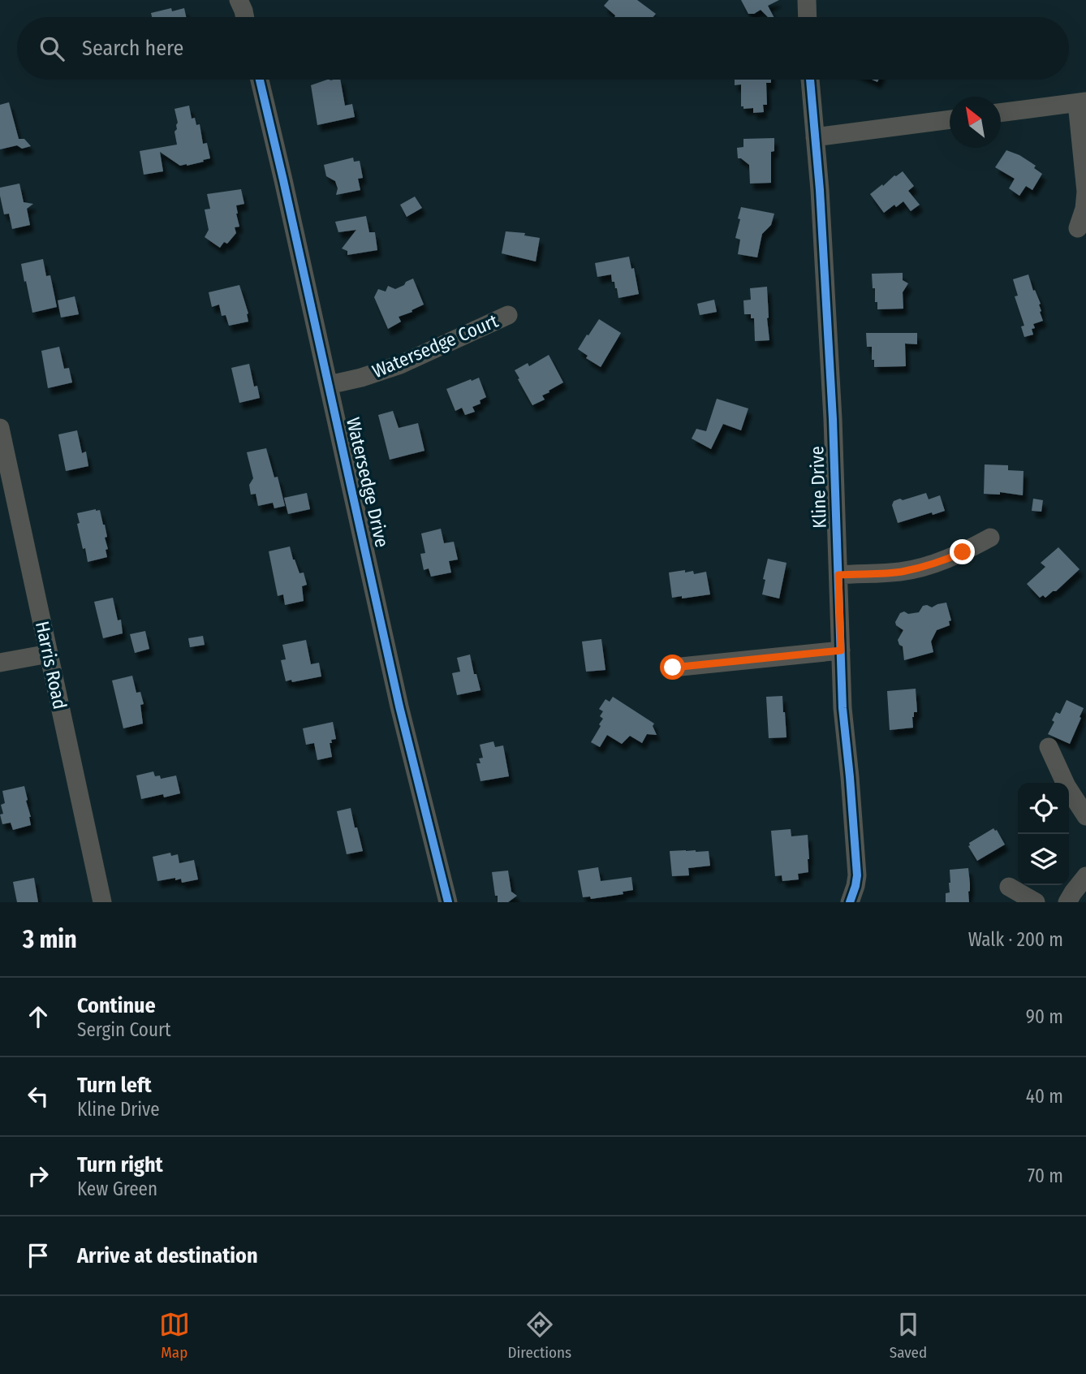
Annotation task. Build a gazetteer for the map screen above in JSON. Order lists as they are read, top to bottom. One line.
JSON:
{"streets":{"street":["Watersedge Court","Watersedge Drive","Kline Drive","Harris Road"]},"crossings":[["Watersedge Court","Watersedge Drive"]],"north":"top left","page":{"search":"Search here","heading":["3 min","Walk · 200 m"],"list":[["Continue","Sergin Court","90 m"],["Turn left","Kline Drive","40 m"],["Turn right","Kew Green","70 m"],"Arrive at destination"],"nav":["Map","Directions","Saved"]}}
